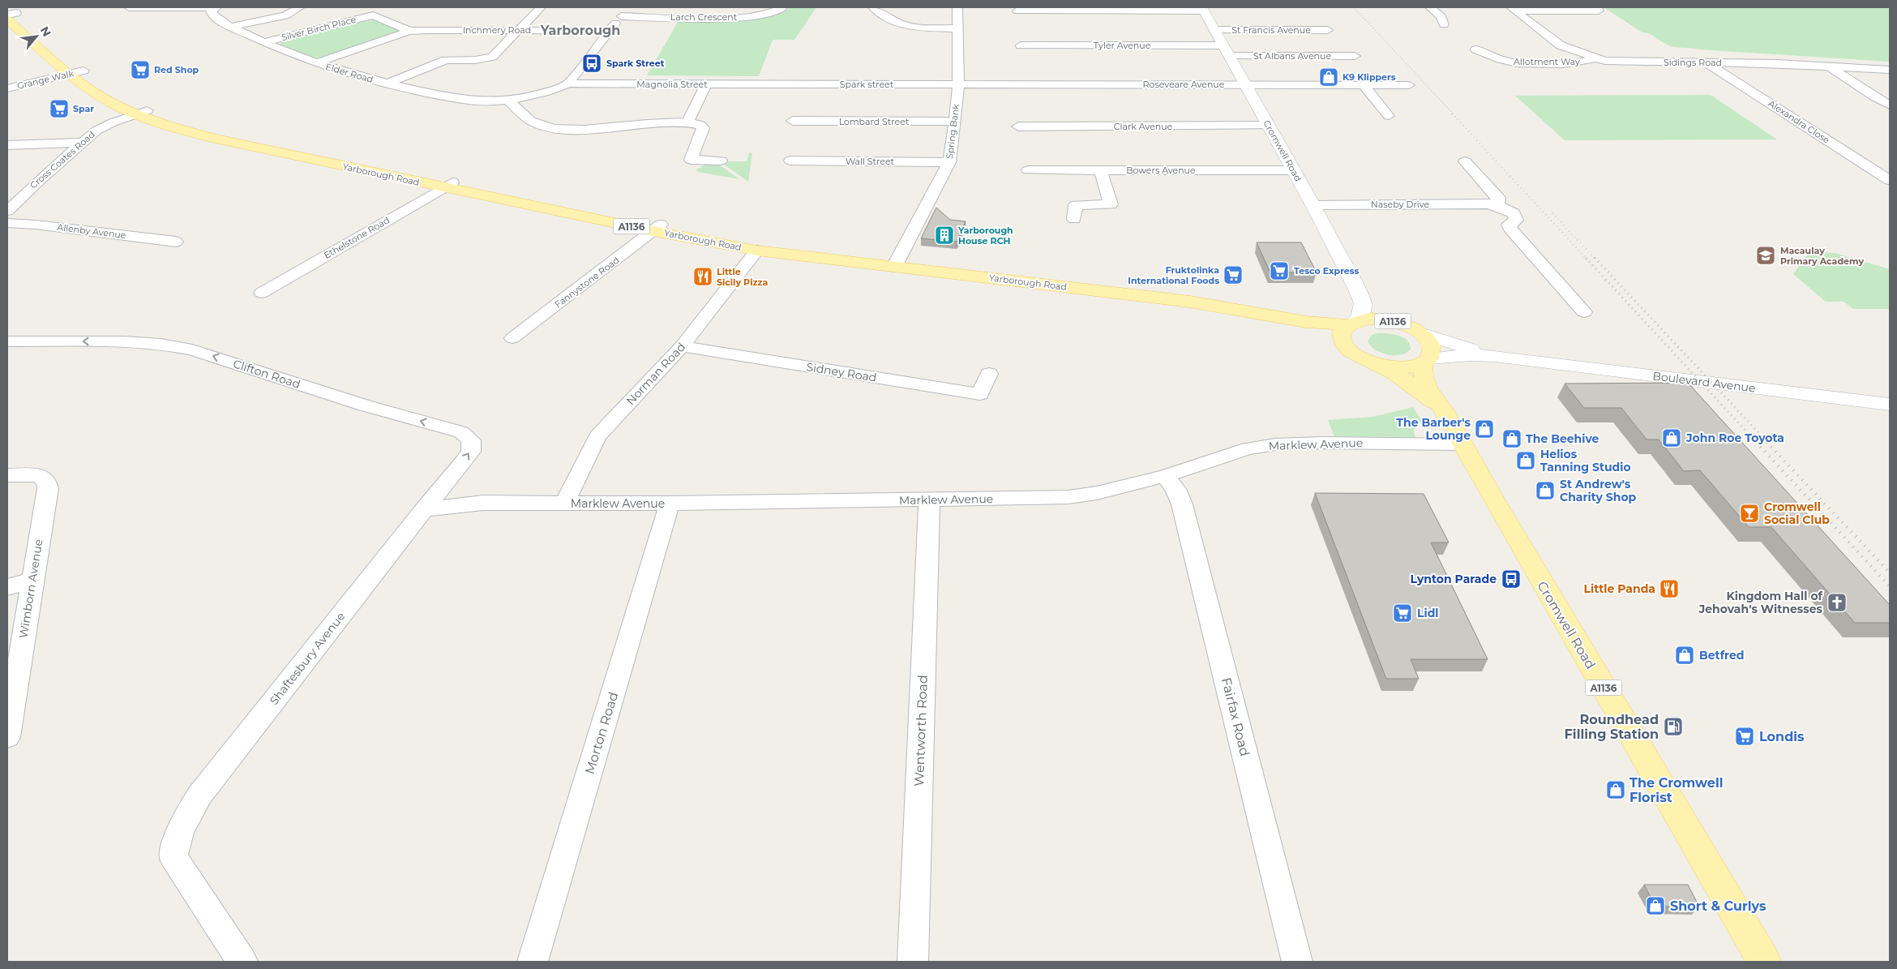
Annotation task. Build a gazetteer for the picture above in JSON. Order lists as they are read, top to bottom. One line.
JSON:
{"streets":{"main road":["Cromwell Road","Yarborough Road","A1136"],"street":["Larch Crescent","Silver Birch Place","Inchmery Road","St Francis Avenue","Tyler Avenue","St Albans Avenue","Allotment Way","Sidings Road","Elder Road","Grange Walk","Magnolia Street","Spark street","Roseveare Avenue","Lombard Street","Alexandra Close","Clark Avenue","Spring Bank","Cross Coates Road","Wall Street","Bowers Avenue","Naseby Drive","Allenby Avenue","Ethelstone Road","Fannystone Road","Sidney Road","Clifton Road","Norman Road","Boulevard Avenue","Marklew Avenue","Wimborn Avenue","Shaftesbury Avenue","Fairfax Road","Wentworth Road","Morton Road"]},"crossings":[["Silver Birch Place","Elder Road"],["St Francis Avenue","Cromwell Road"],["Tyler Avenue","St Albans Avenue"],["Tyler Avenue","Cromwell Road"],["St Albans Avenue","Cromwell Road"],["Allotment Way","Sidings Road"],["Sidings Road","Alexandra Close"],["Elder Road","Magnolia Street"],["Grange Walk","Yarborough Road"],["Magnolia Street","Spark street"],["Spark street","Roseveare Avenue"],["Spark street","Spring Bank"],["Roseveare Avenue","Spring Bank"],["Roseveare Avenue","Cromwell Road"],["Lombard Street","Spring Bank"],["Clark Avenue","Cromwell Road"],["Spring Bank","Wall Street"],["Spring Bank","Yarborough Road"],["Cromwell Road","Bowers Avenue"],["Cromwell Road","Naseby Drive"],["Cromwell Road","A1136"],["Cromwell Road","Boulevard Avenue"],["Cromwell Road","Marklew Avenue"],["Cross Coates Road","Yarborough Road"],["Yarborough Road","A1136"],["Yarborough Road","Ethelstone Road"],["Yarborough Road","Fannystone Road"],["Yarborough Road","Norman Road"],["A1136","Boulevard Avenue"],["Sidney Road","Norman Road"],["Clifton Road","Shaftesbury Avenue"],["Norman Road","Marklew Avenue"],["Marklew Avenue","Shaftesbury Avenue"],["Marklew Avenue","Fairfax Road"],["Marklew Avenue","Wentworth Road"],["Marklew Avenue","Morton Road"]],"one_way":["Clifton Road"],"districts":["Yarborough"],"places":{"bus stop":["Spark Street","Lynton Parade"],"supermarket":["Red Shop","Spar","Tesco Express","Fruktolinka International Foods","Lidl","Londis"],"shop":["K9 Klippers","The Barber's Lounge","John Roe Toyota","The Beehive","Helios Tanning Studio","St Andrew's Charity Shop","Betfred","The Cromwell Florist","Short & Curlys"],"building":["Yarborough House RCH"],"school or university":["Macaulay Primary Academy"],"restaurant":["Little Sicily Pizza","Little Panda"],"bar":["Cromwell Social Club"],"church":["Kingdom Hall of Jehovah's Witnesses"],"fuel station":["Roundhead Filling Station"]},"north":"top right"}
